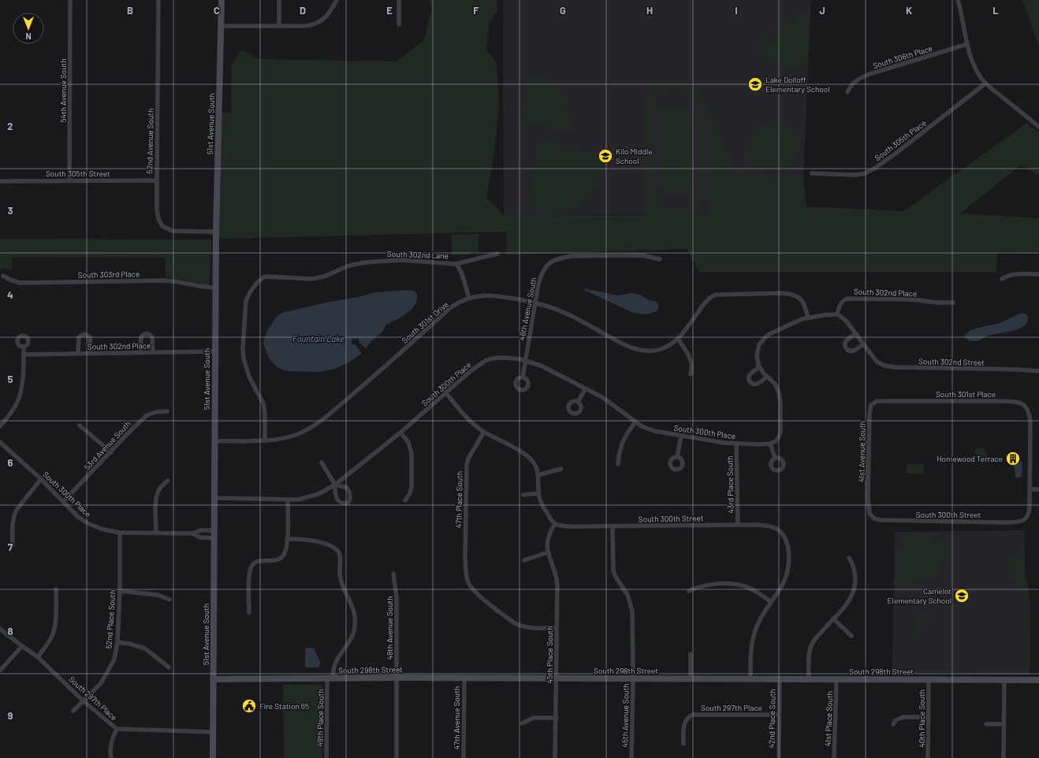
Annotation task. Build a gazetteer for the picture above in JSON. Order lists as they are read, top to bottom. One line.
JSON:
{"streets":{"street":["South 306th Place","54th Avenue South","51st Avenue South","South 305th Place","52nd Avenue South","South 305th Street","South 302nd Lane","South 303rd Place","South 302nd Place","46th Avenue South","South 301st Drive","South 302nd Street","South 300th Place","South 301st Place","53rd Avenue South","41st Avenue South","43rd Place South","47th Place South","South 300th Street","52nd Place South","48th Avenue South","45th Place South","South 298th Street","South 297th Place","45th Avenue South","49th Place South","47th Avenue South","42nd Place South","41st Place South","40th Place South"]},"crossings":[["54th Avenue South","South 305th Street"],["51st Avenue South","52nd Avenue South"],["51st Avenue South","South 303rd Place"],["51st Avenue South","South 302nd Place"],["51st Avenue South","South 301st Drive"],["51st Avenue South","South 300th Place"],["51st Avenue South","South 298th Street"],["51st Avenue South","South 297th Place"],["52nd Avenue South","South 305th Street"],["South 302nd Lane","South 301st Drive"],["46th Avenue South","South 301st Drive"],["46th Avenue South","South 300th Place"],["South 300th Place","53rd Avenue South"],["South 300th Place","43rd Place South"],["South 300th Place","52nd Place South"],["South 301st Place","41st Avenue South"],["South 301st Place","South 300th Street"],["41st Avenue South","South 300th Street"],["43rd Place South","South 300th Street"],["47th Place South","45th Place South"],["South 300th Street","45th Place South"],["South 300th Street","45th Avenue South"],["52nd Place South","South 297th Place"],["48th Avenue South","South 298th Street"],["45th Place South","South 298th Street"],["South 298th Street","45th Avenue South"],["South 298th Street","49th Place South"],["South 298th Street","47th Avenue South"],["South 298th Street","42nd Place South"],["South 298th Street","41st Place South"],["South 298th Street","40th Place South"],["South 297th Place","42nd Place South"]],"water":["Fountain Lake"],"places":{"school or university":["Lake Dolloff Elementary School","Kilo Middle School","Camelot Elementary School"],"building":["Homewood Terrace"],"public building":["Fire Station 65"]},"north":"bottom","grid":{"columns":["B","C","D","E","F","G","H","I","J","K","L"],"rows":["2","3","4","5","6","7","8","9"]}}
